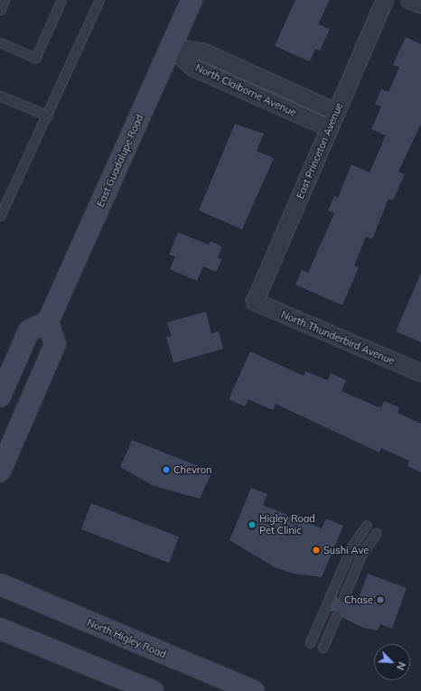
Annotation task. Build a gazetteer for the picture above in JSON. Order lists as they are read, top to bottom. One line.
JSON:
{"streets":{"main road":["East Guadalupe Road","North Higley Road"],"street":["North Claiborne Avenue","East Princeton Avenue","North Thunderbird Avenue"]},"crossings":[["North Claiborne Avenue","East Princeton Avenue"],["North Claiborne Avenue","East Guadalupe Road"],["East Princeton Avenue","North Thunderbird Avenue"]],"places":["Chevron","Higley Road Pet Clinic","Sushi Ave","Chase"],"north":"bottom right"}
